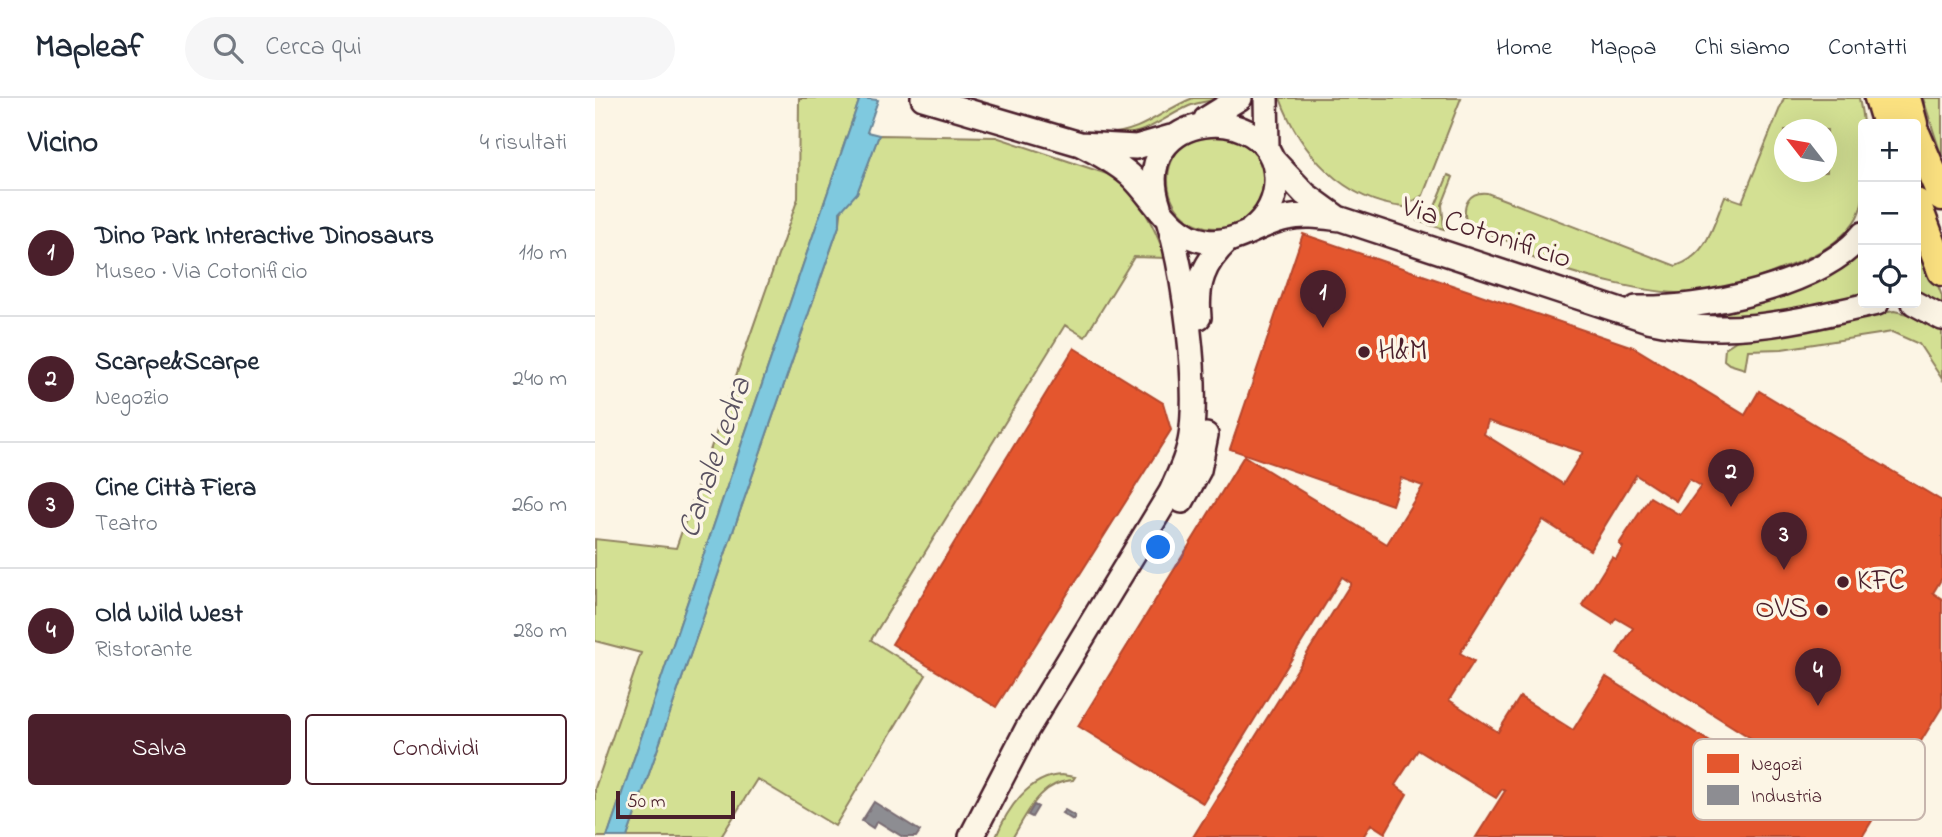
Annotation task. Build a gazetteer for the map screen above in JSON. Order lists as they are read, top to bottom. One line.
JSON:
{"streets":{"street":["Via Cotonificio"]},"water":["Canale Ledra"],"places":["H&M","KFC","OVS"],"legend":["Negozi","Industria"],"scale_bar":"50 m","north":"top left","page":{"header":"Mapleaf","search":"Cerca qui","nav":["Home","Mappa","Chi siamo","Contatti"],"heading":["Vicino","4 risultati"],"map_buttons":["+","−"],"list":[{"mark":"1","name":"Dino Park Interactive Dinosaurs","note":"Museo · Via Cotonificio","value":"110 m"},{"mark":"2","name":"Scarpe&Scarpe","note":"Negozio","value":"240 m"},{"mark":"3","name":"Cine Città Fiera","note":"Teatro","value":"260 m"},{"mark":"4","name":"Old Wild West","note":"Ristorante","value":"280 m"}],"pins":["1","2","3","4"],"buttons":["Salva","Condividi"],"scale":"50 m"}}
